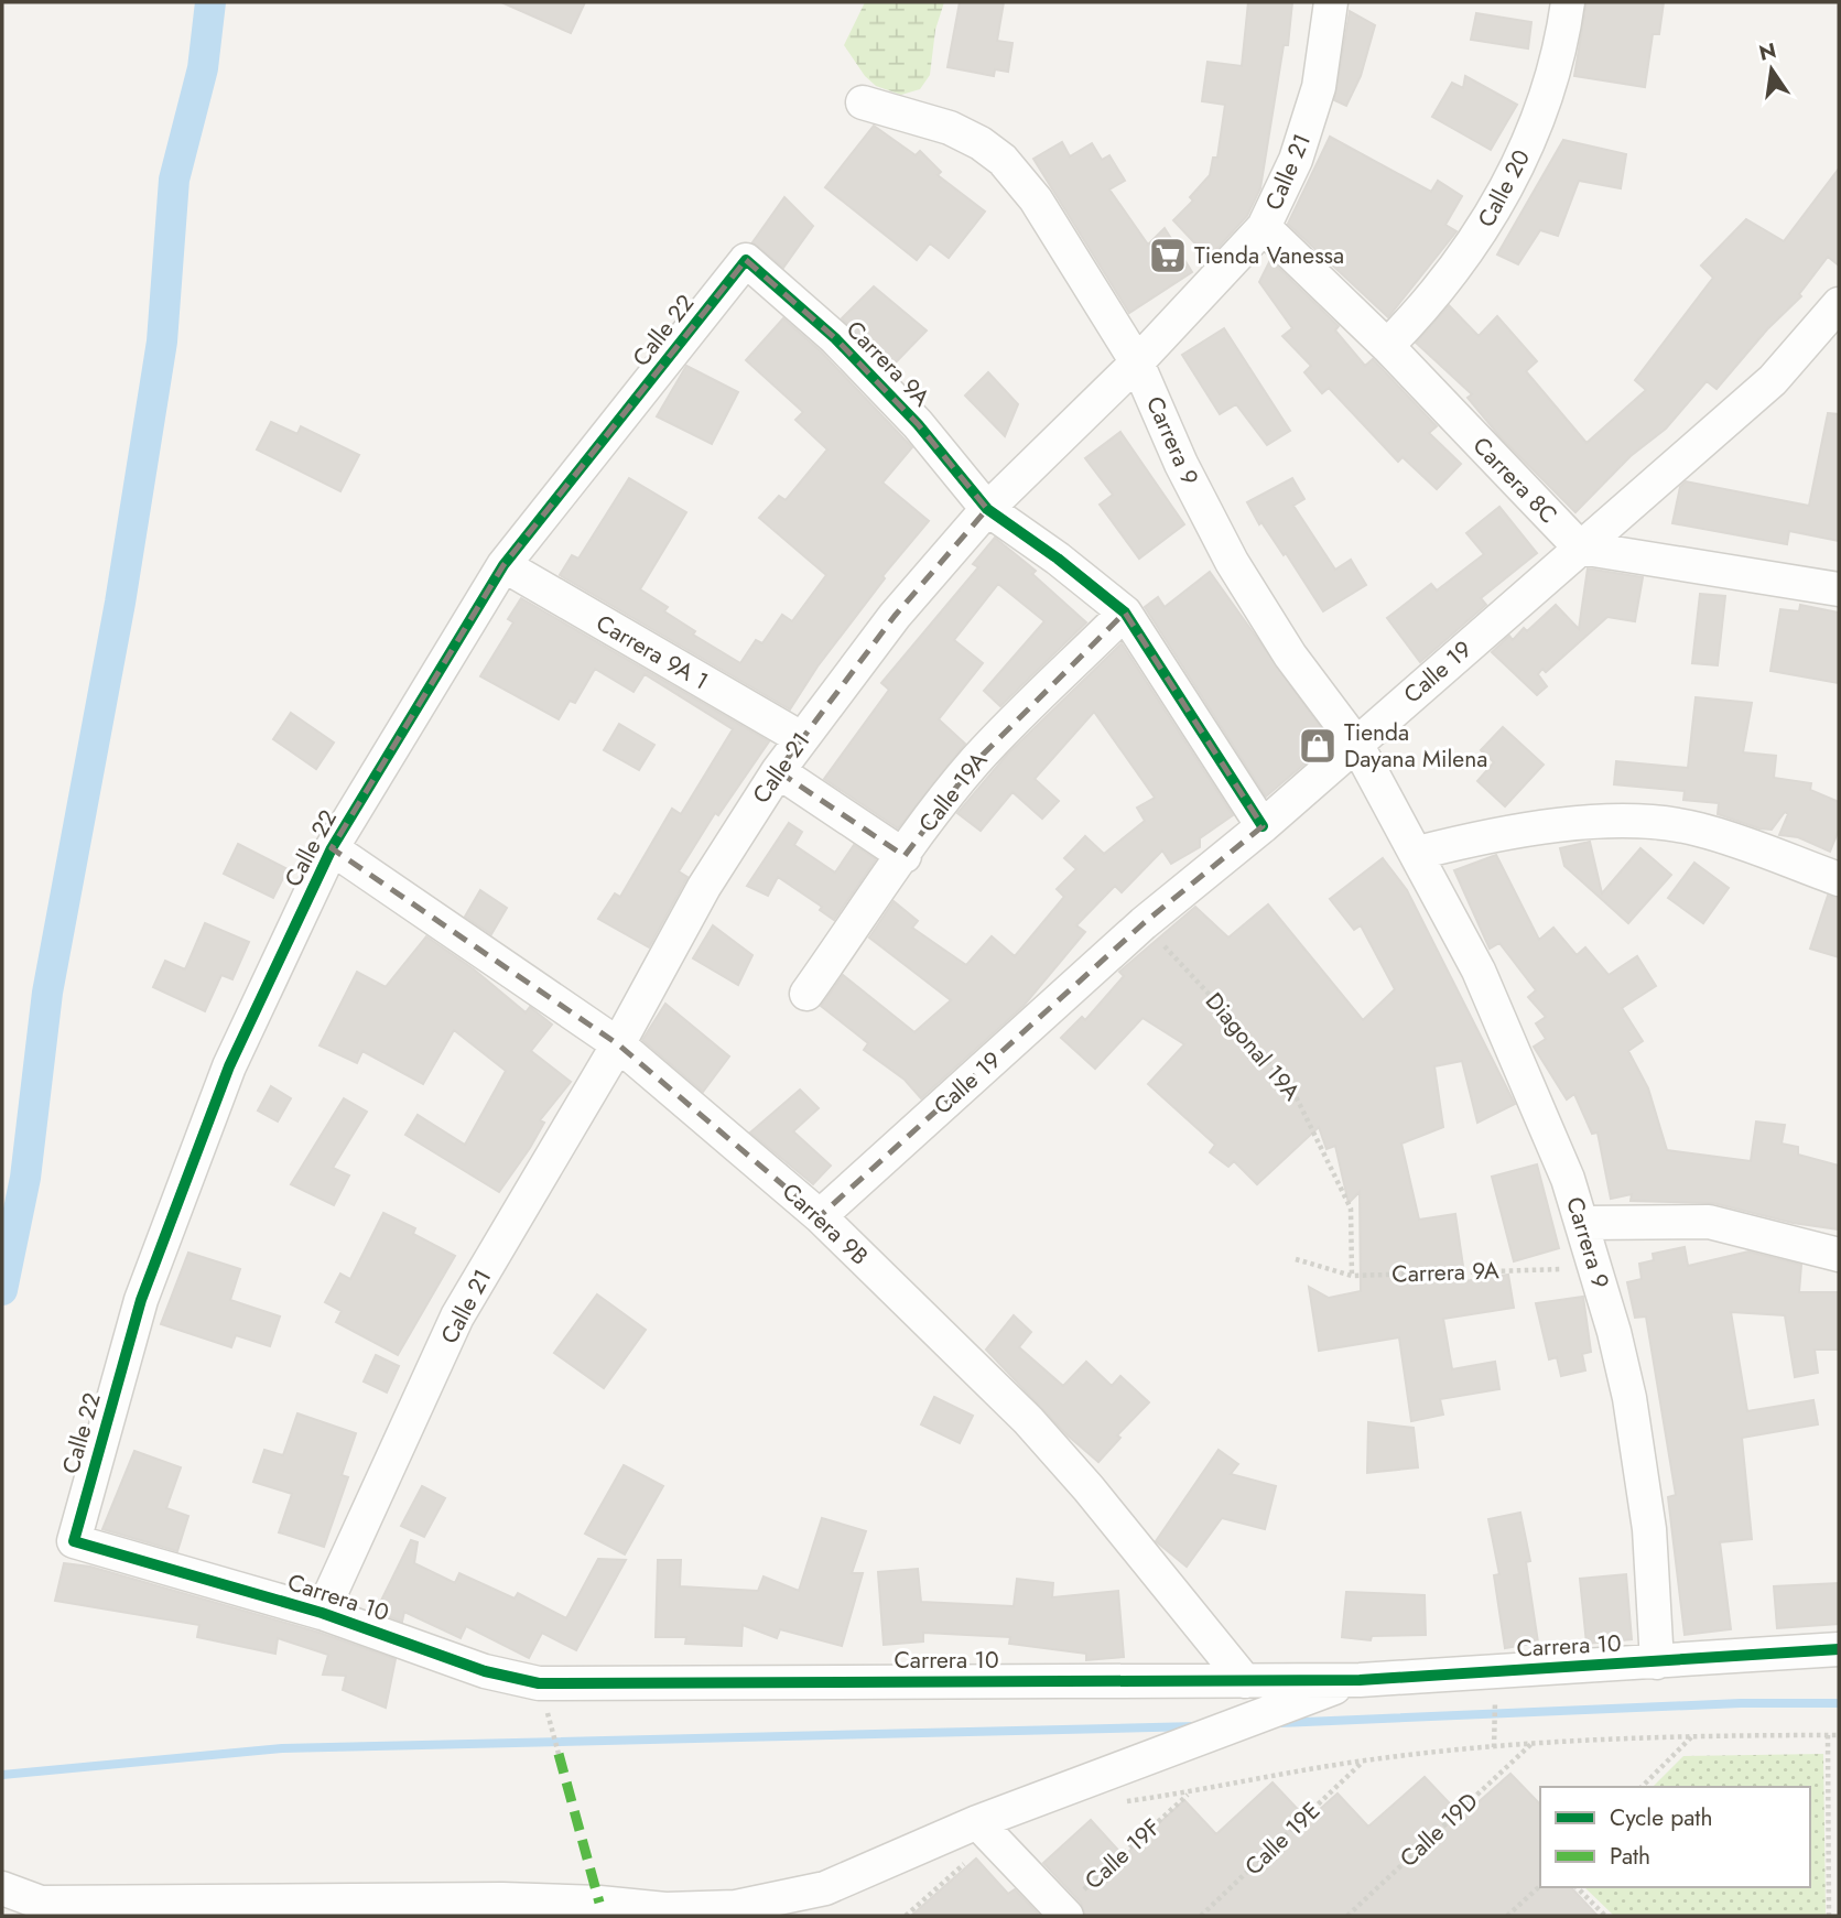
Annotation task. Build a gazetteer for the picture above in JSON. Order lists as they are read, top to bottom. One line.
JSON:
{"streets":{"street":["Calle 21","Calle 20","Calle 22","Carrera 9A","Carrera 9","Carrera 8C","Carrera 9A 1","Calle 19","Calle 19A","Carrera 9B","Carrera 10"],"path":["Diagonal 19A","Calle 19D","Calle 19E","Calle 19F"]},"crossings":[["Calle 21","Carrera 9A"],["Calle 21","Carrera 9"],["Calle 21","Carrera 8C"],["Calle 21","Carrera 9A 1"],["Calle 21","Carrera 9B"],["Calle 21","Carrera 10"],["Calle 20","Carrera 8C"],["Calle 22","Carrera 9A"],["Calle 22","Carrera 9A 1"],["Calle 22","Carrera 9B"],["Calle 22","Carrera 10"],["Carrera 9A","Carrera 9"],["Carrera 9A","Calle 19A"],["Carrera 9A","Diagonal 19A"],["Carrera 9","Calle 19"],["Carrera 9","Carrera 10"],["Carrera 8C","Calle 19"],["Calle 19","Diagonal 19A"],["Calle 19","Carrera 9B"],["Carrera 9B","Carrera 10"]],"places":{"supermarket":["Tienda Vanessa"],"shop":["Tienda Dayana Milena"]},"legend":["Cycle path","Path"],"north":"top"}
